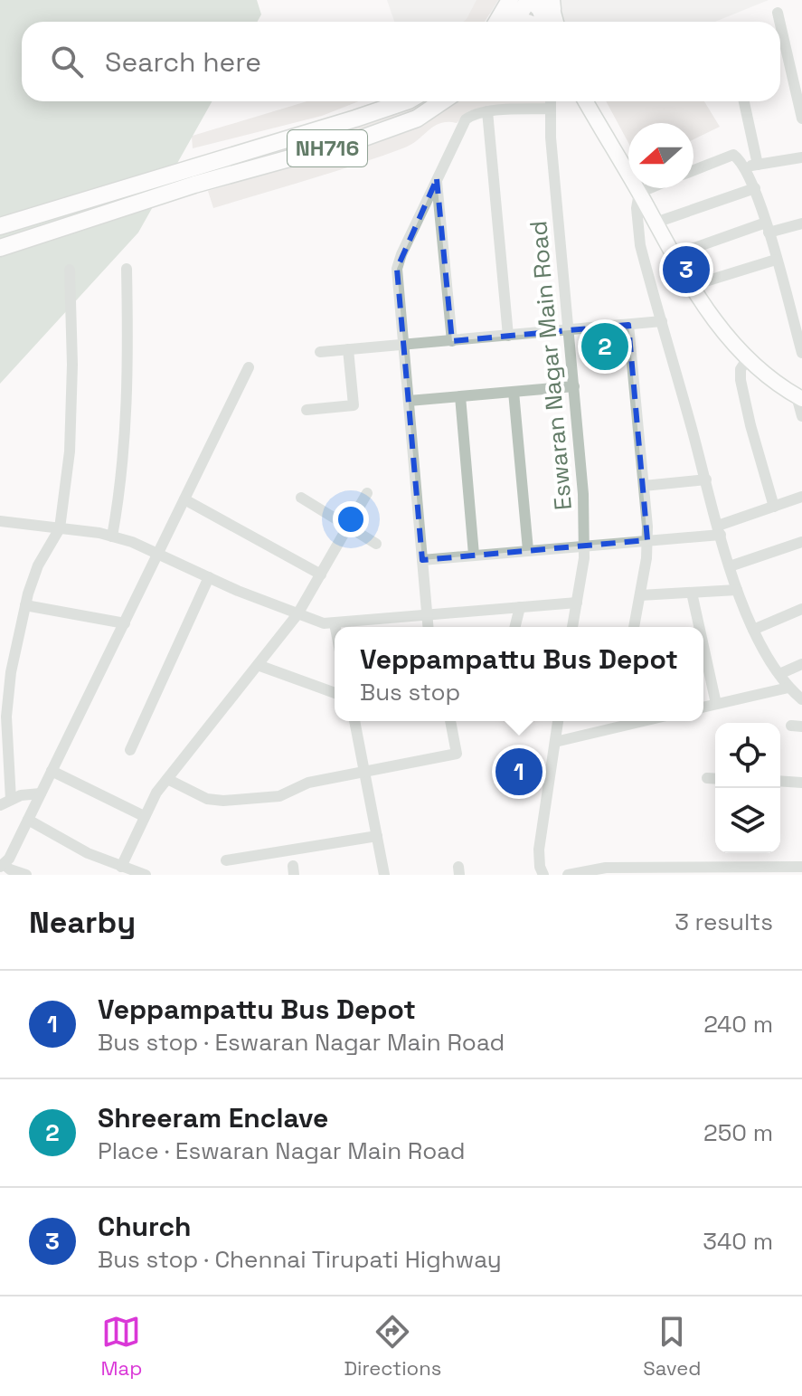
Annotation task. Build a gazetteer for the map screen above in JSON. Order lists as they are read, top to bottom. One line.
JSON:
{"streets":{"highway":["NH716"],"street":["Eswaran Nagar Main Road"]},"north":"left","page":{"search":"Search here","pins":["3","2","1"],"popup":["Veppampattu Bus Depot","Bus stop"],"heading":["Nearby","3 results"],"list":[{"mark":"1","name":"Veppampattu Bus Depot","note":"Bus stop · Eswaran Nagar Main Road","value":"240 m"},{"mark":"2","name":"Shreeram Enclave","note":"Place · Eswaran Nagar Main Road","value":"250 m"},{"mark":"3","name":"Church","note":"Bus stop · Chennai Tirupati Highway","value":"340 m"}],"nav":["Map","Directions","Saved"]}}
